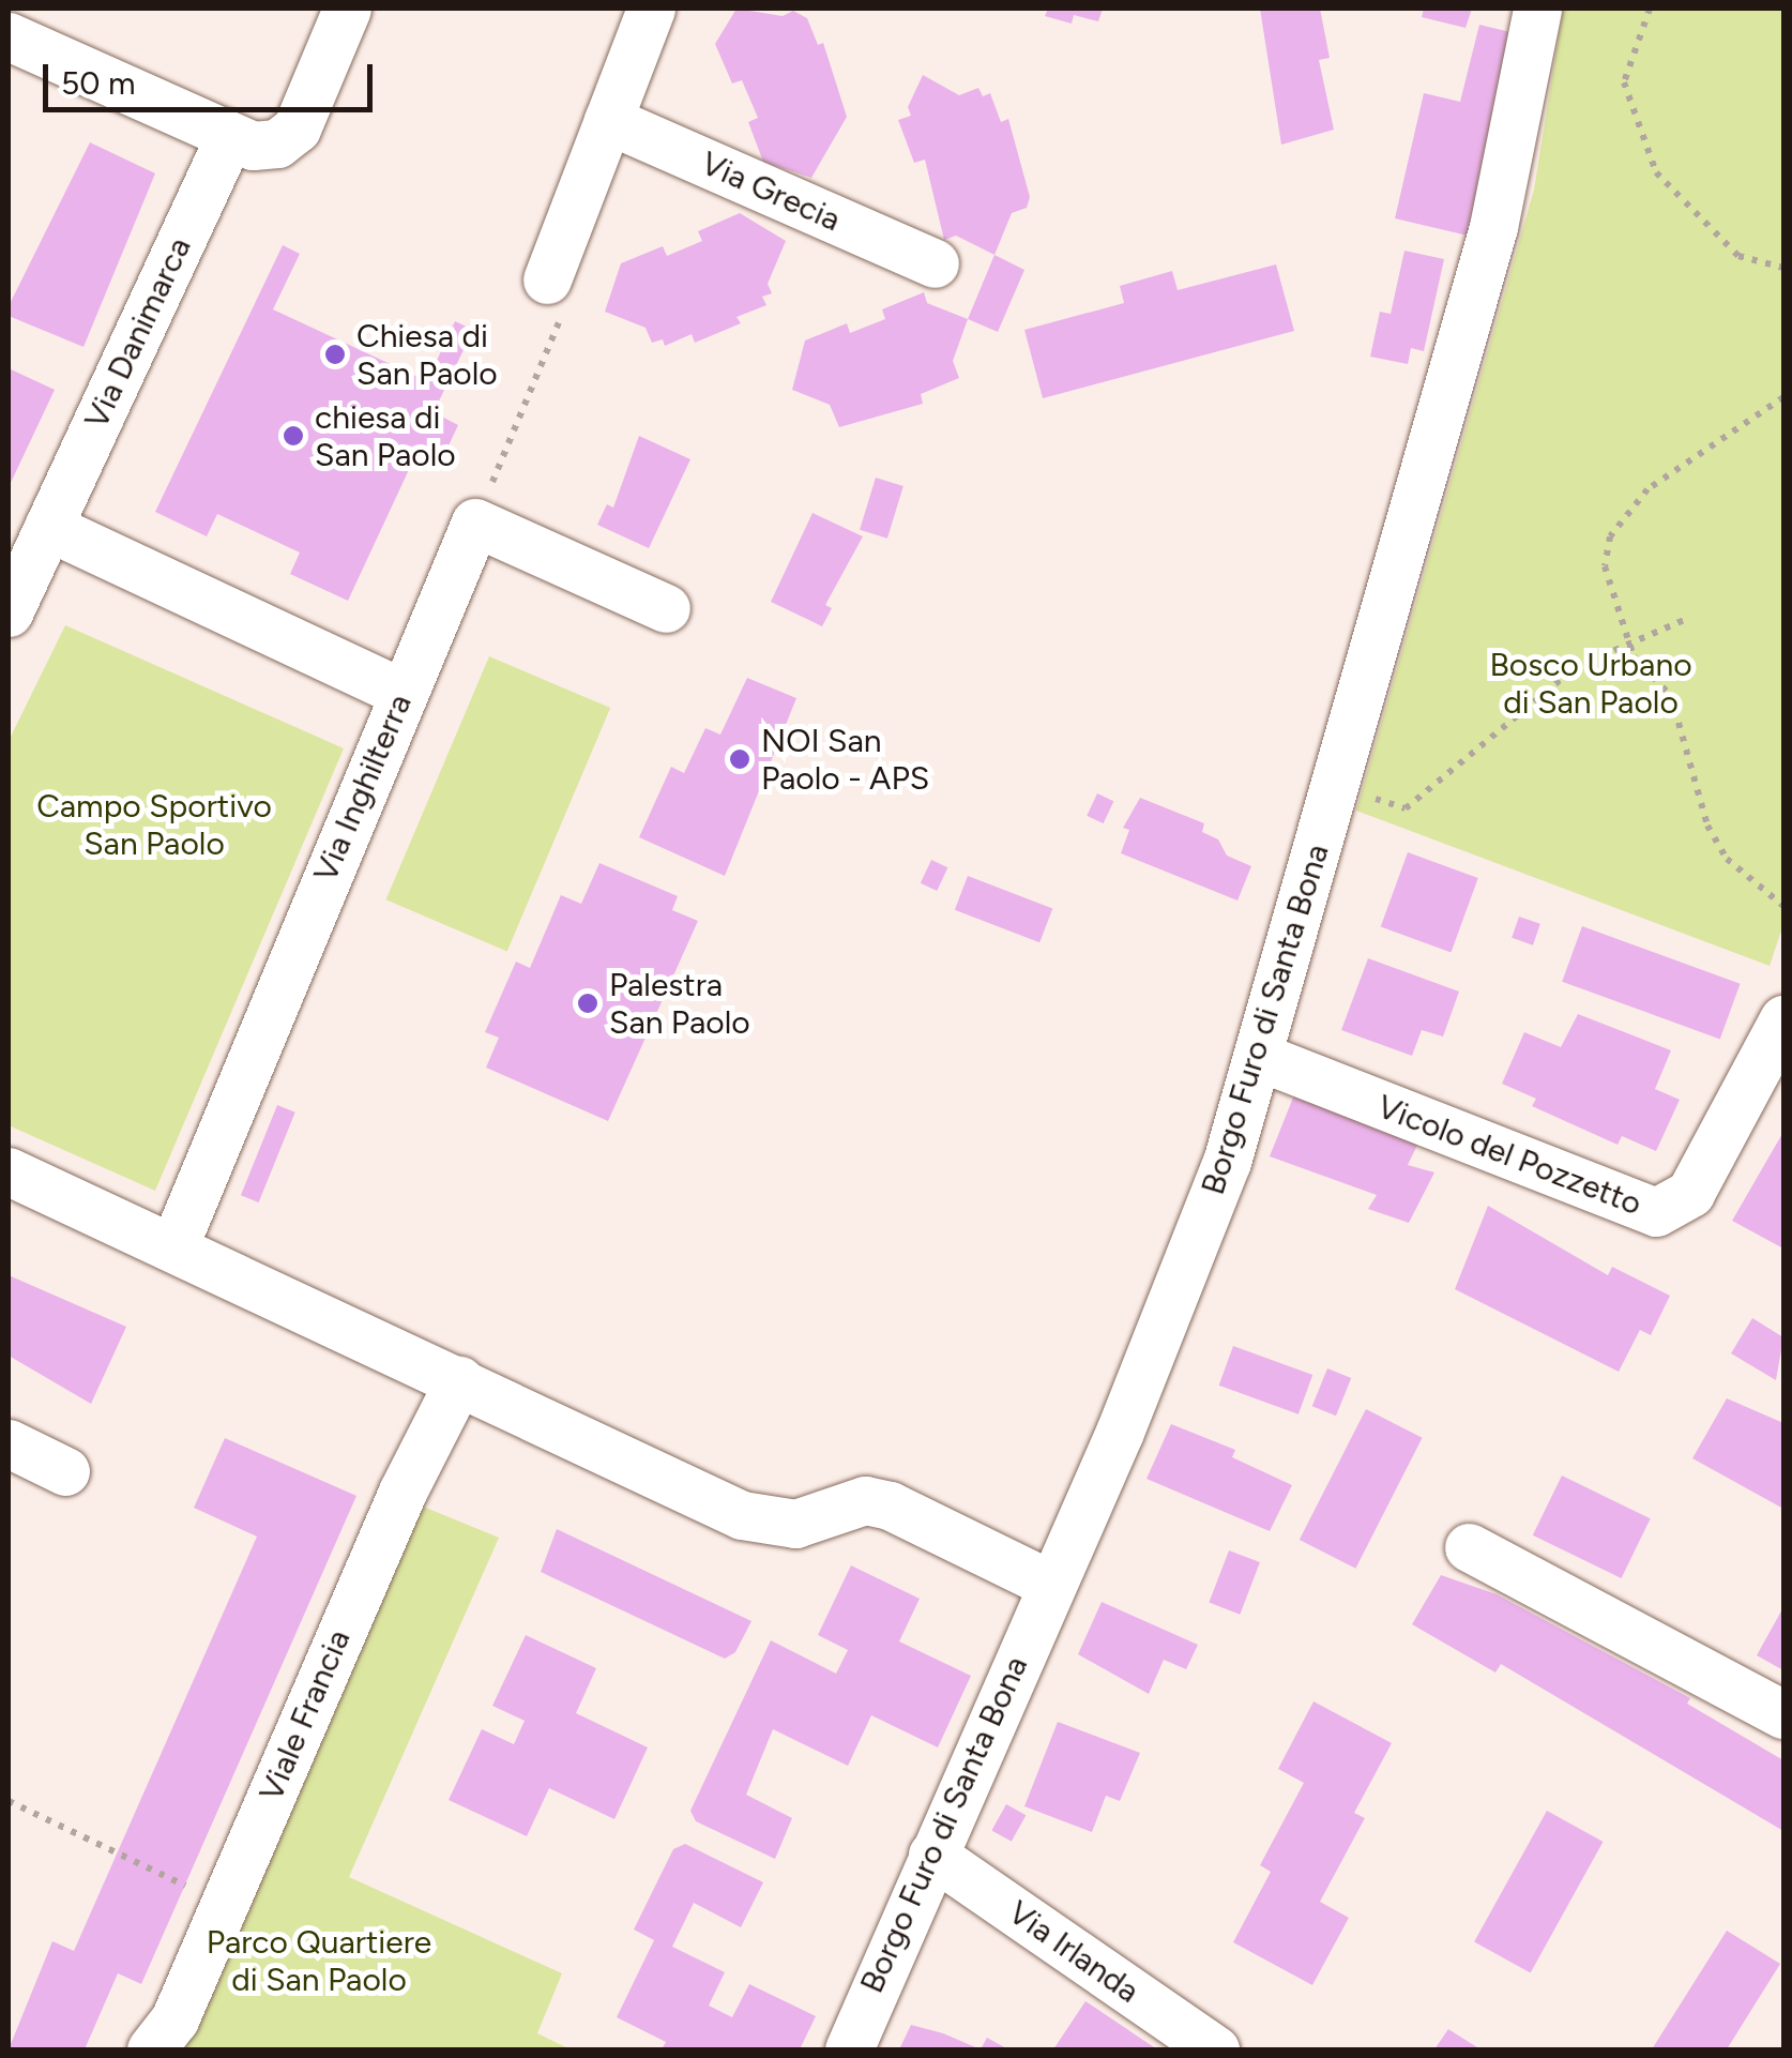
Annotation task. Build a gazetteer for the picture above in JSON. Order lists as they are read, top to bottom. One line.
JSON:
{"streets":{"street":["Via Grecia","Via Danimarca","Via Inghilterra","Borgo Furo di Santa Bona","Vicolo del Pozzetto","Viale Francia","Via Irlanda"]},"crossings":[["Borgo Furo di Santa Bona","Vicolo del Pozzetto"],["Borgo Furo di Santa Bona","Via Irlanda"]],"parks":["Bosco Urbano di San Paolo","Campo Sportivo San Paolo","Parco Quartiere di San Paolo"],"places":["Chiesa di San Paolo","chiesa di San Paolo","NOI San Paolo - APS","Palestra San Paolo"],"scale_bar":"50 m"}
